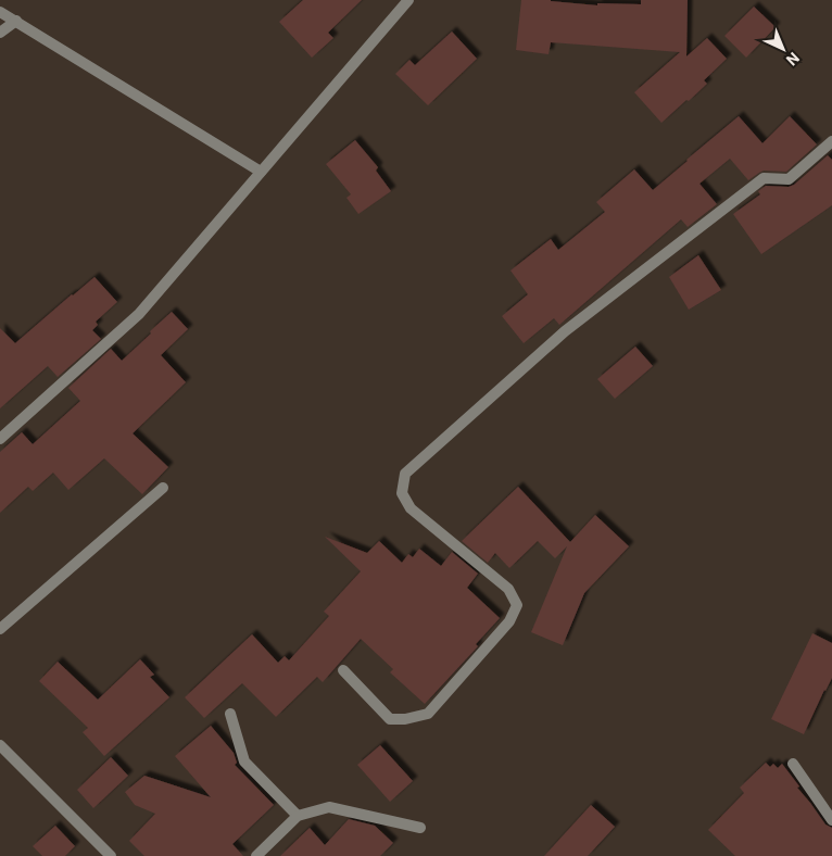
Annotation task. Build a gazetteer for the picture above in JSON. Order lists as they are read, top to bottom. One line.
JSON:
{"north":"bottom right"}
